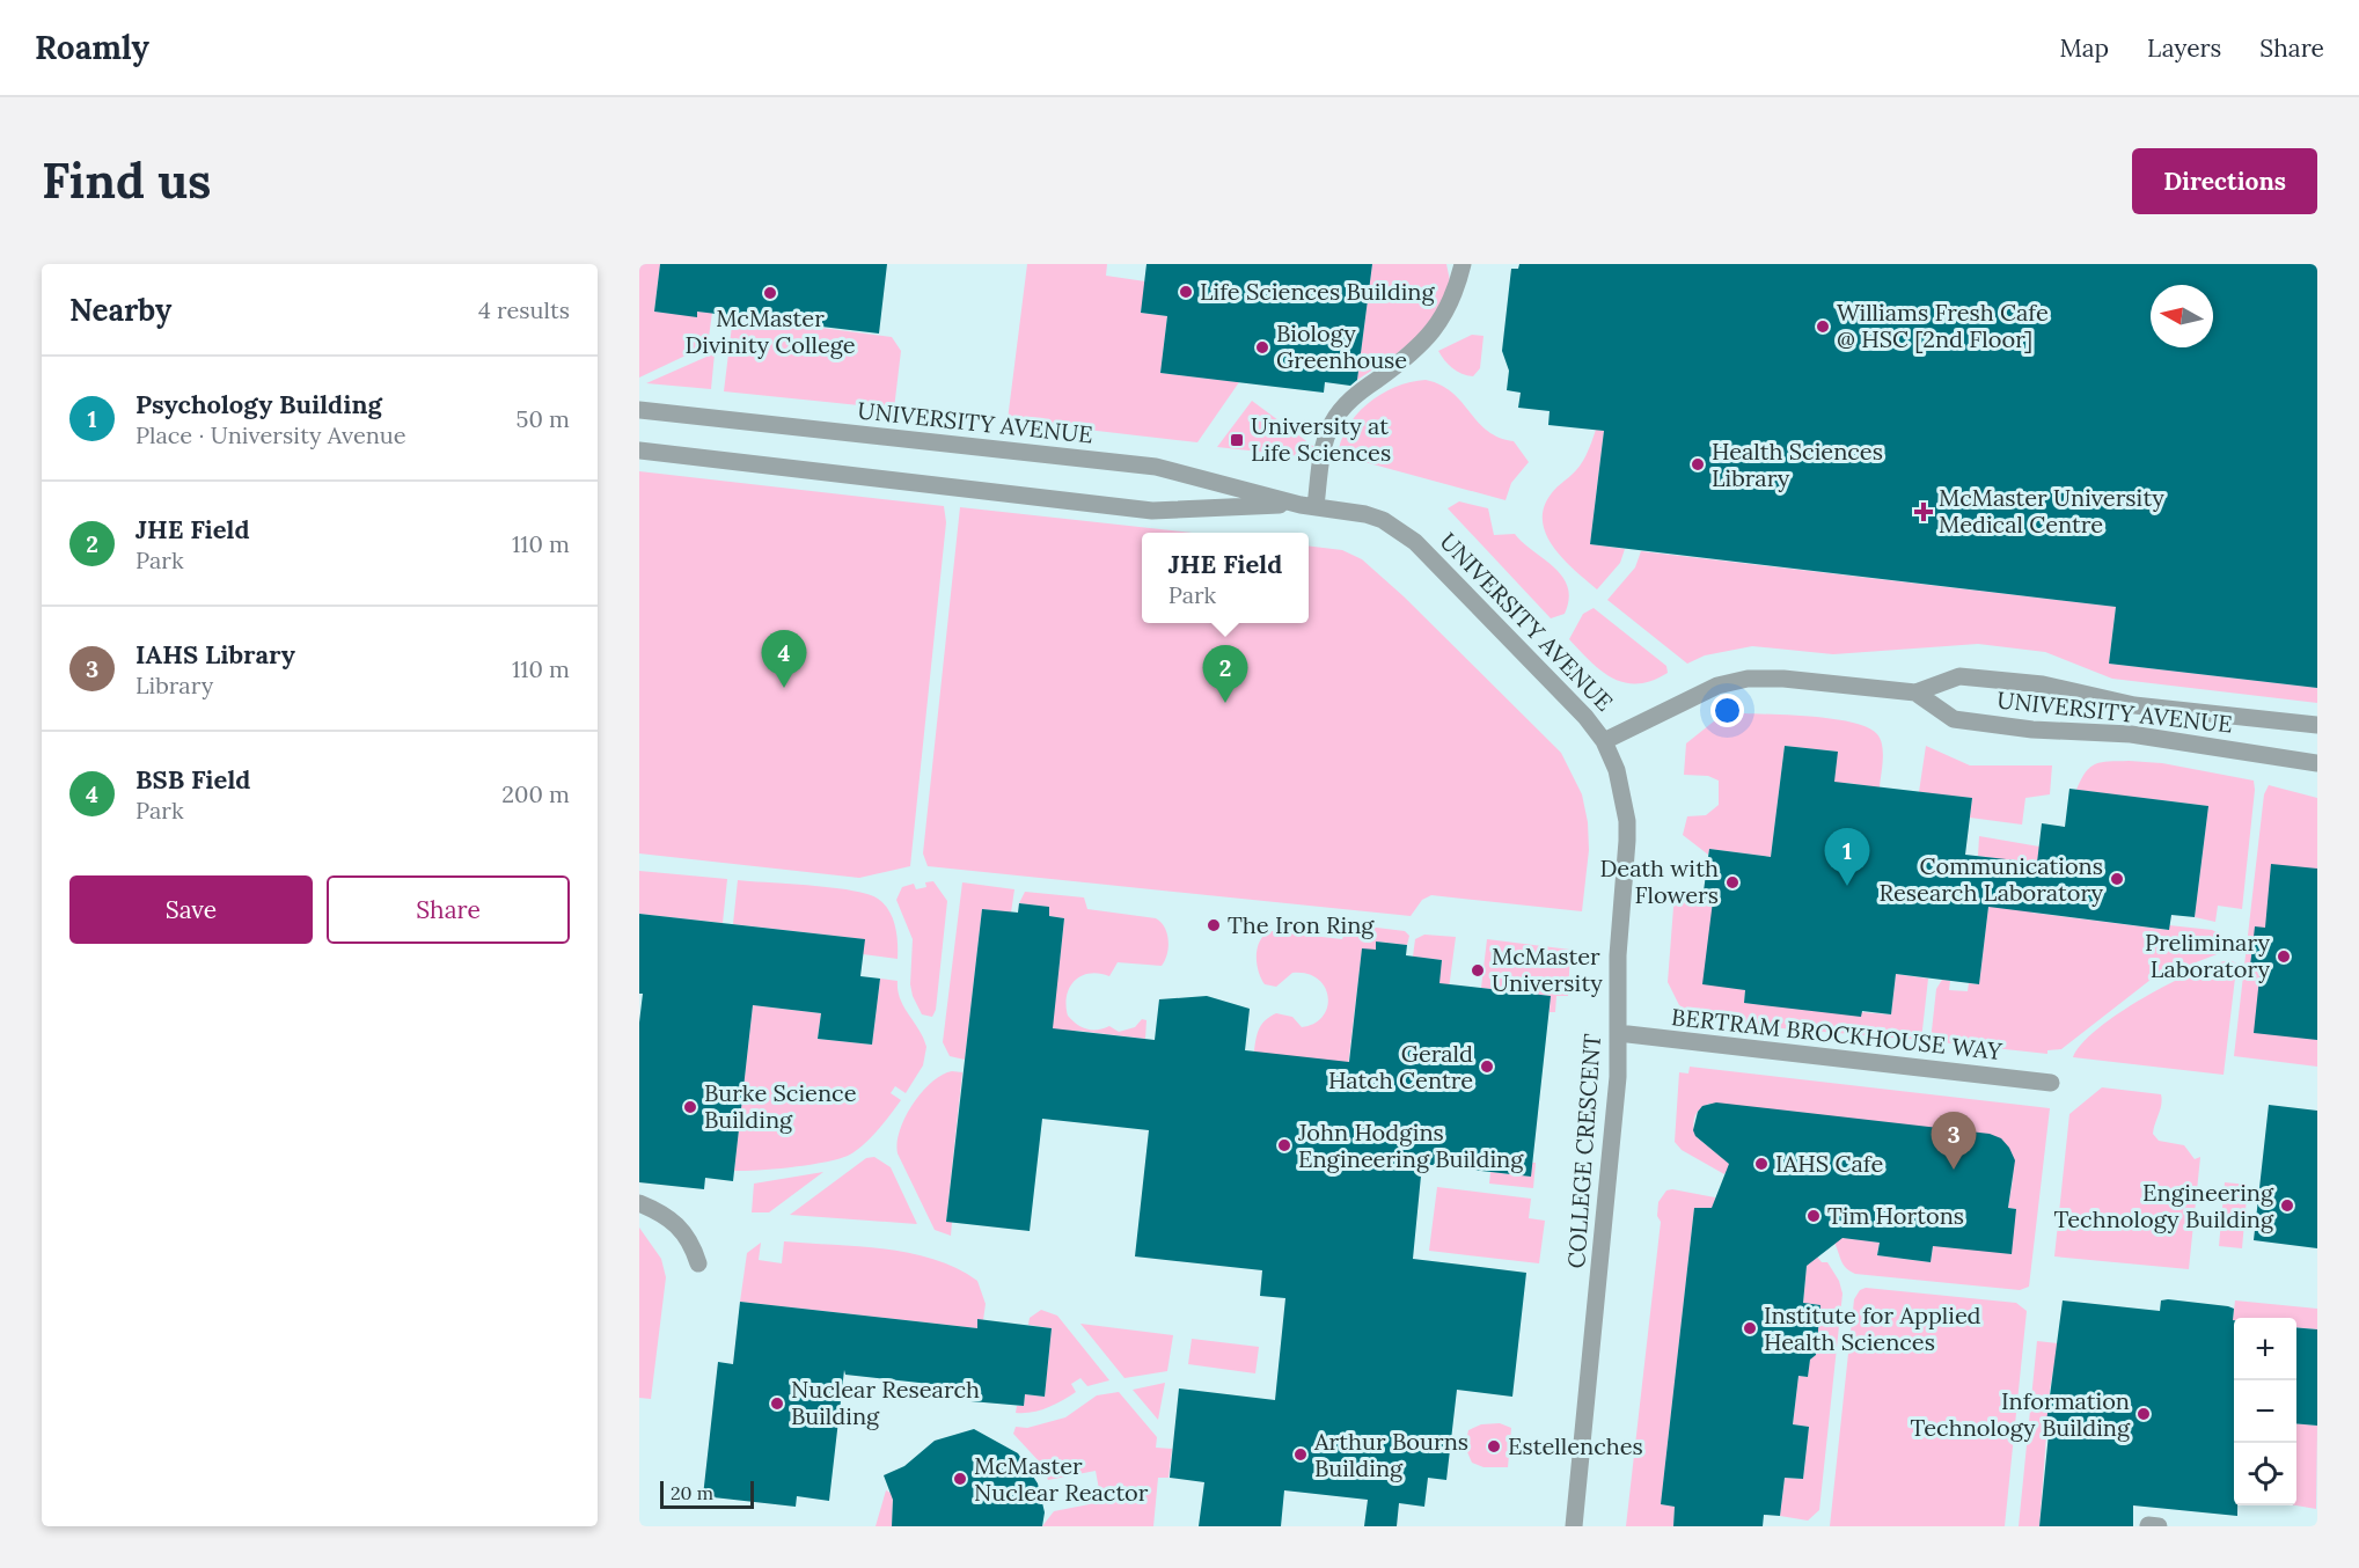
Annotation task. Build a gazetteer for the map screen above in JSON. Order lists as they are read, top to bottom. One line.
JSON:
{"streets":{"street":["UNIVERSITY AVENUE","BERTRAM BROCKHOUSE WAY","COLLEGE CRESCENT"]},"crossings":[["UNIVERSITY AVENUE","COLLEGE CRESCENT"],["BERTRAM BROCKHOUSE WAY","COLLEGE CRESCENT"]],"places":{"other":["Life Sciences Building","McMaster Divinity College","Williams Fresh Cafe @ HSC [2nd Floor]","Biology Greenhouse","Health Sciences Library","Communications Research Laboratory","Death with Flowers","The Iron Ring","Preliminary Laboratory","McMaster University","Gerald Hatch Centre","Burke Science Building","John Hodgins Engineering Building","IAHS Cafe","Engineering Technology Building","Tim Hortons","Institute for Applied Health Sciences","Nuclear Research Building","Information Technology Building","Estellenches","Arthur Bourns Building","McMaster Nuclear Reactor"],"transit":["University at Life Sciences"],"health":["McMaster University Medical Centre"]},"scale_bar":"20 m","north":"left","page":{"header":"Roamly","nav":["Map","Layers","Share"],"buttons":["Directions",["Save","Share"]],"title":"Find us","heading":["Nearby","4 results"],"list":[{"mark":"1","name":"Psychology Building","note":"Place · University Avenue","value":"50 m"},{"mark":"2","name":"JHE Field","note":"Park","value":"110 m"},{"mark":"3","name":"IAHS Library","note":"Library","value":"110 m"},{"mark":"4","name":"BSB Field","note":"Park","value":"200 m"}],"popup":["JHE Field","Park"],"pins":["4","2","1","3"],"map_buttons":["+","−"],"scale":"20 m"}}
